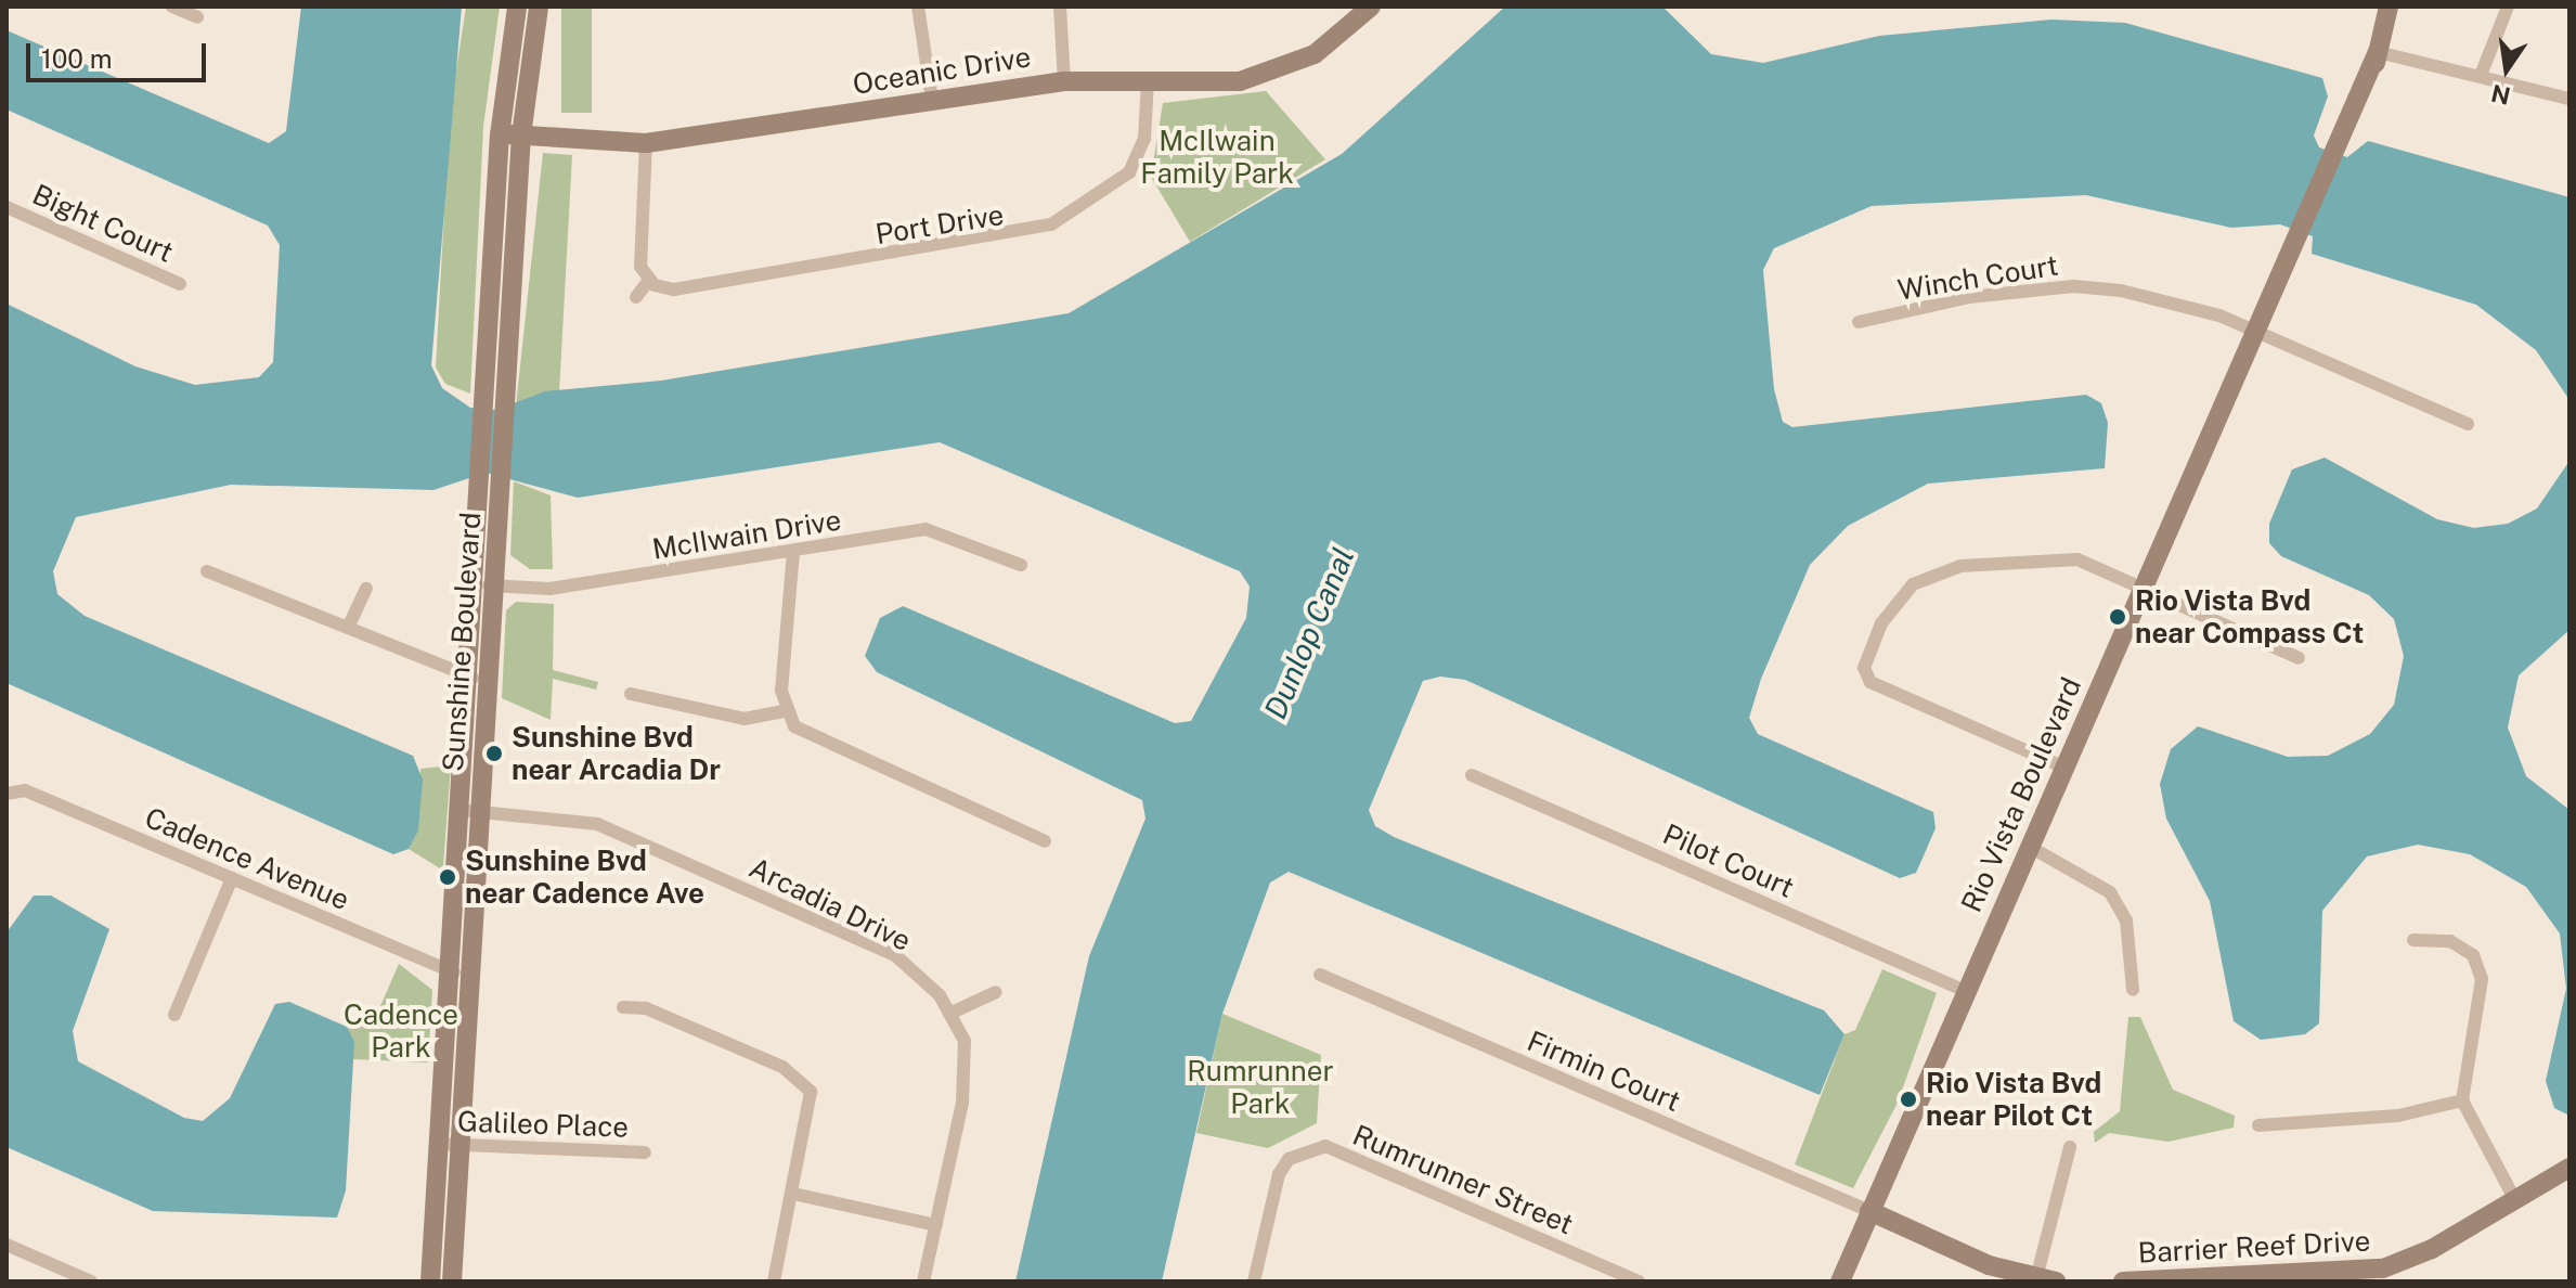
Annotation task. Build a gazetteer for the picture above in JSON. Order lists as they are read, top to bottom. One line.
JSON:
{"streets":{"street":["Oceanic Drive","Bight Court","Port Drive","Winch Court","McIIwain Drive","Sunshine Boulevard","Rio Vista Boulevard","Cadence Avenue","Pilot Court","Arcadia Drive","Firmin Court","Galileo Place","Rumrunner Street","Barrier Reef Drive"]},"crossings":[["Oceanic Drive","Port Drive"],["Oceanic Drive","Sunshine Boulevard"],["Winch Court","Rio Vista Boulevard"],["McIIwain Drive","Sunshine Boulevard"],["Sunshine Boulevard","Cadence Avenue"],["Sunshine Boulevard","Arcadia Drive"],["Sunshine Boulevard","Galileo Place"],["Rio Vista Boulevard","Pilot Court"],["Rio Vista Boulevard","Firmin Court"]],"water":["Dunlop Canal"],"parks":["McIlwain Family Park","Cadence Park","Rumrunner Park"],"places":["Rio Vista Bvd near Compass Ct","Sunshine Bvd near Arcadia Dr","Sunshine Bvd near Cadence Ave","Rio Vista Bvd near Pilot Ct"],"scale_bar":"100 m","north":"bottom"}
